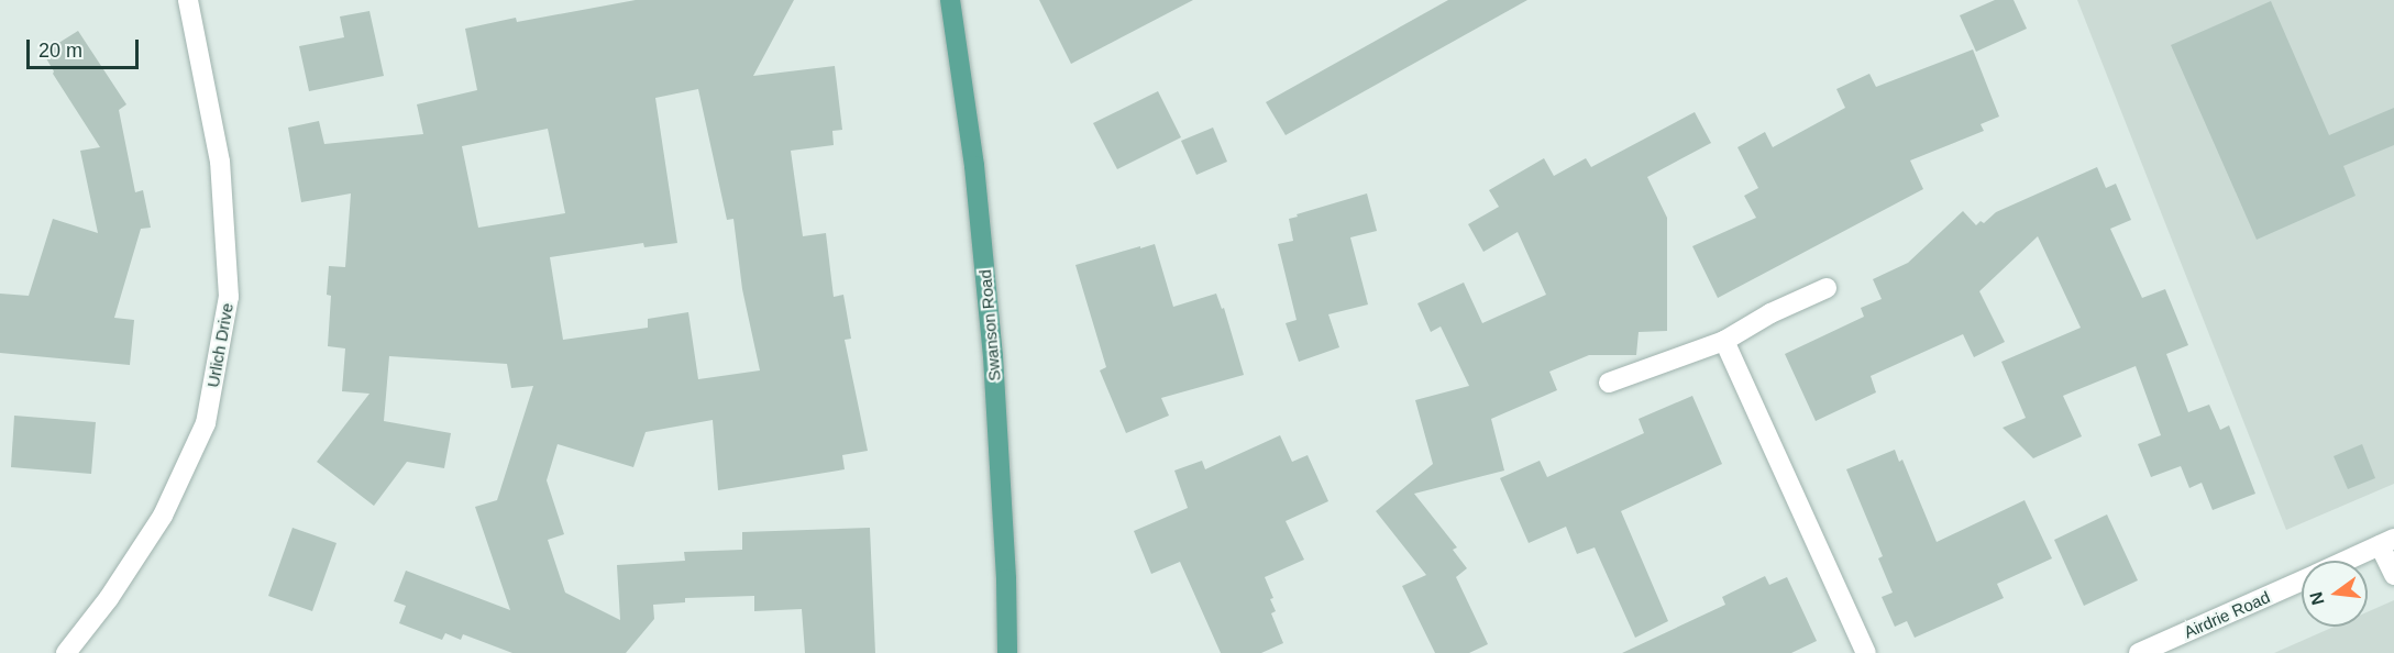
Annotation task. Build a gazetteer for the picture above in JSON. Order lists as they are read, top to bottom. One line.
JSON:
{"streets":{"main road":["Swanson Road"],"street":["Urlich Drive","Airdrie Road"]},"scale_bar":"20 m","north":"left"}
